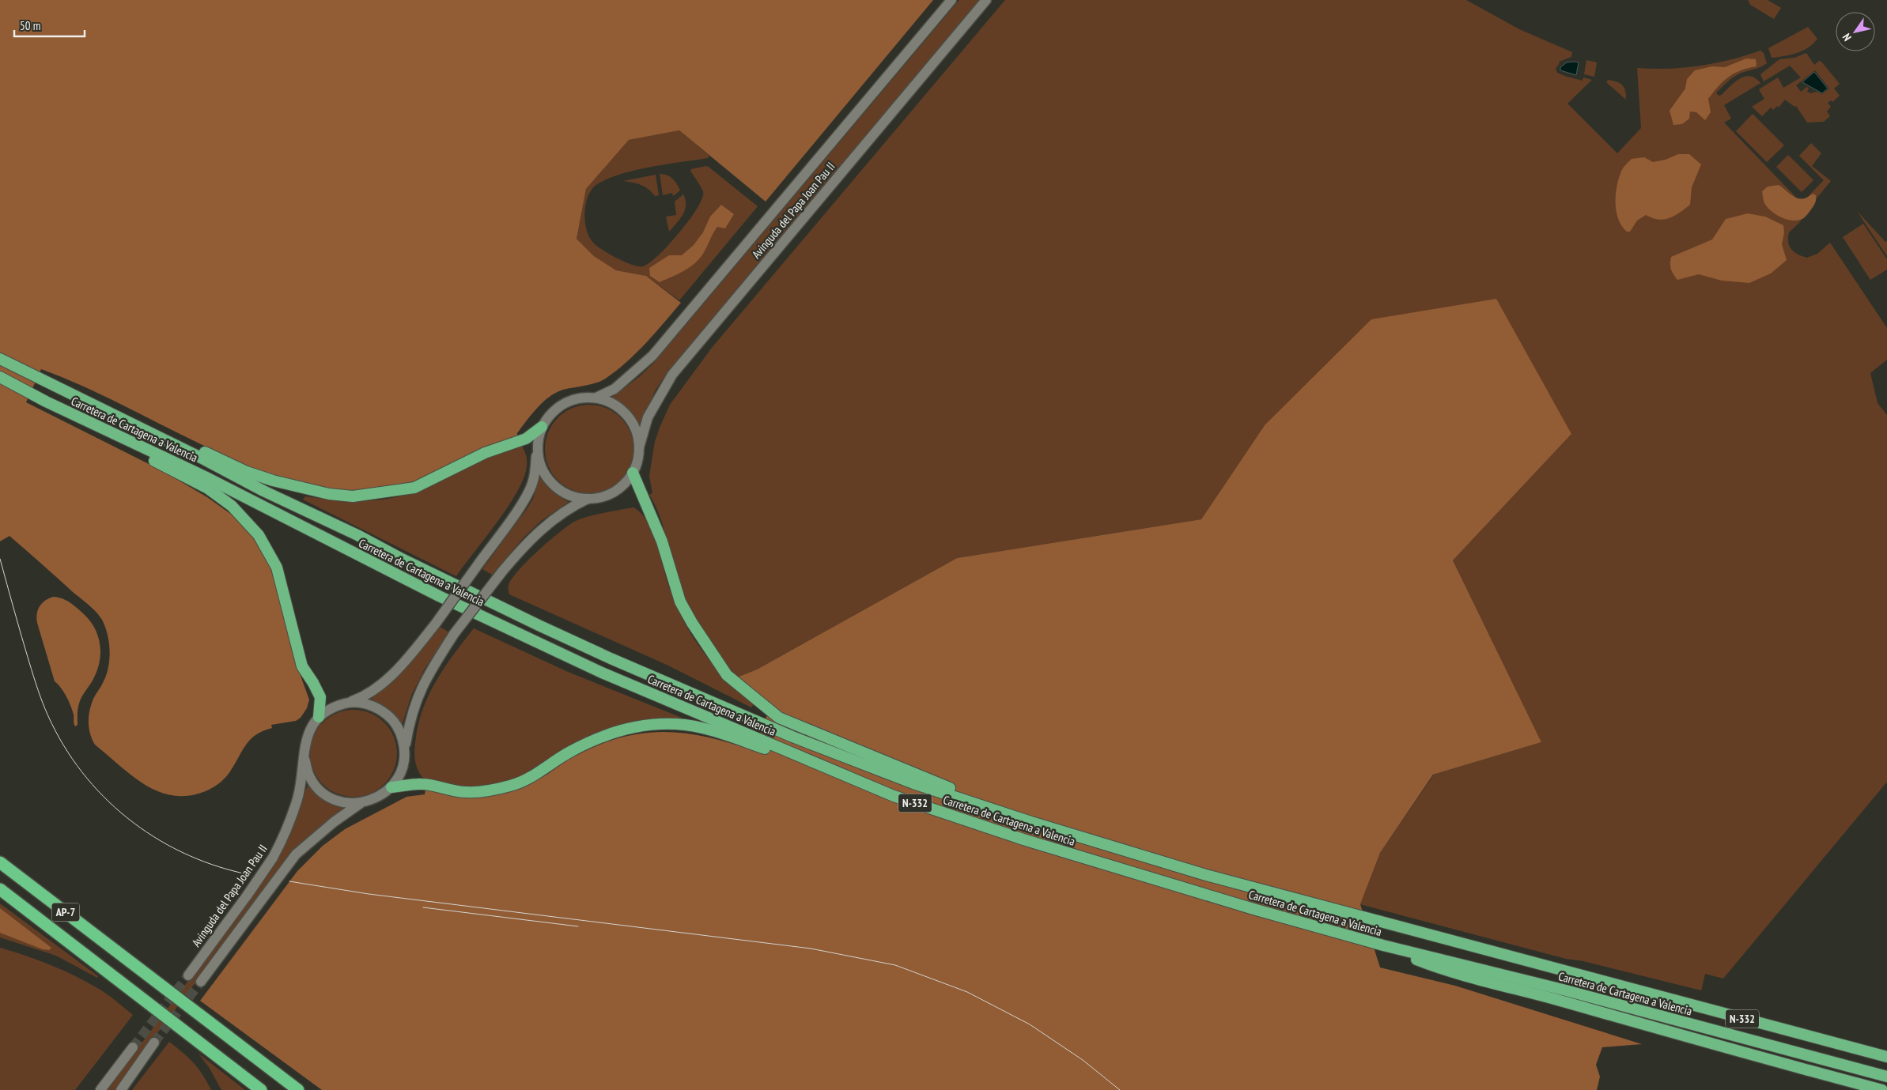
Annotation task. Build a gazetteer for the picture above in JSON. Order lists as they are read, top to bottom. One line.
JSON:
{"streets":{"highway":["Carretera de Cartagena a Valencia","N-332","AP-7"],"main road":["Avinguda del Papa Joan Pau II"]},"scale_bar":"50 m","north":"bottom left"}
